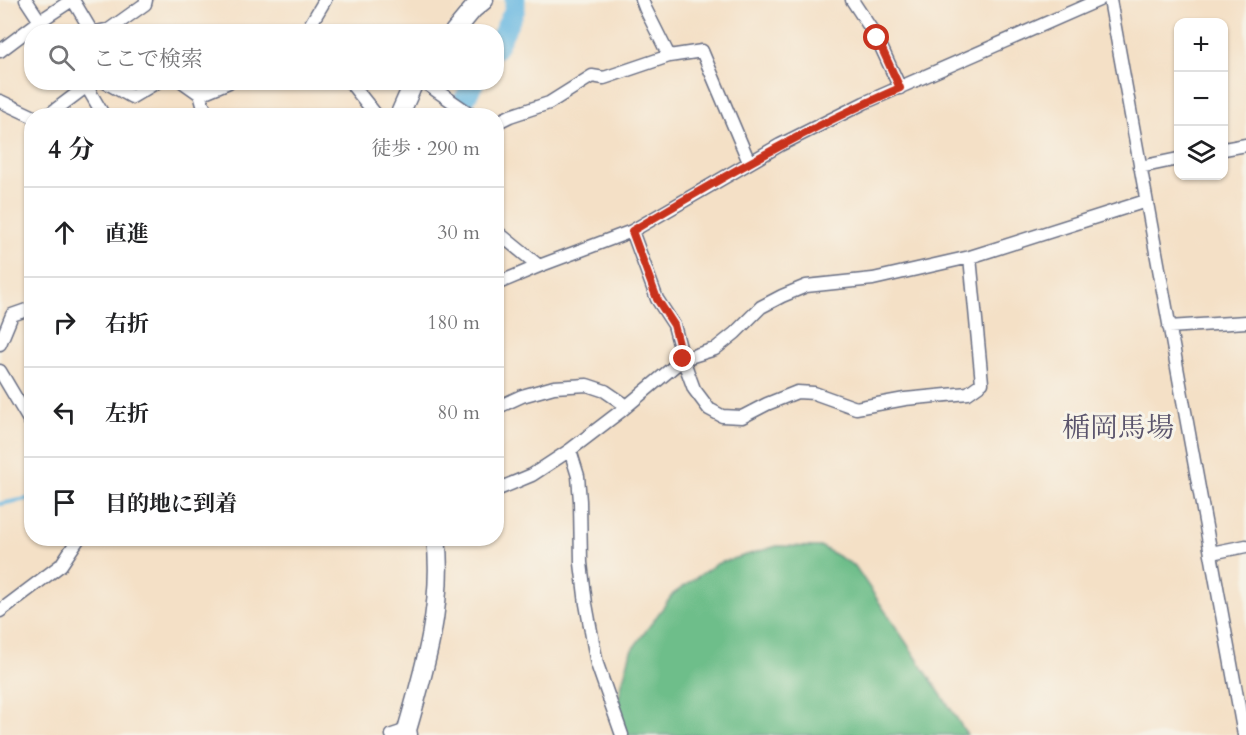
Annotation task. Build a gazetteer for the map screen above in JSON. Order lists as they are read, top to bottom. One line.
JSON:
{"districts":["楯岡馬場"],"page":{"map_buttons":["+","−"],"search":"ここで検索","heading":["4 分","徒歩 · 290 m"],"list":[["直進","30 m"],["右折","180 m"],["左折","80 m"],"目的地に到着"]}}
